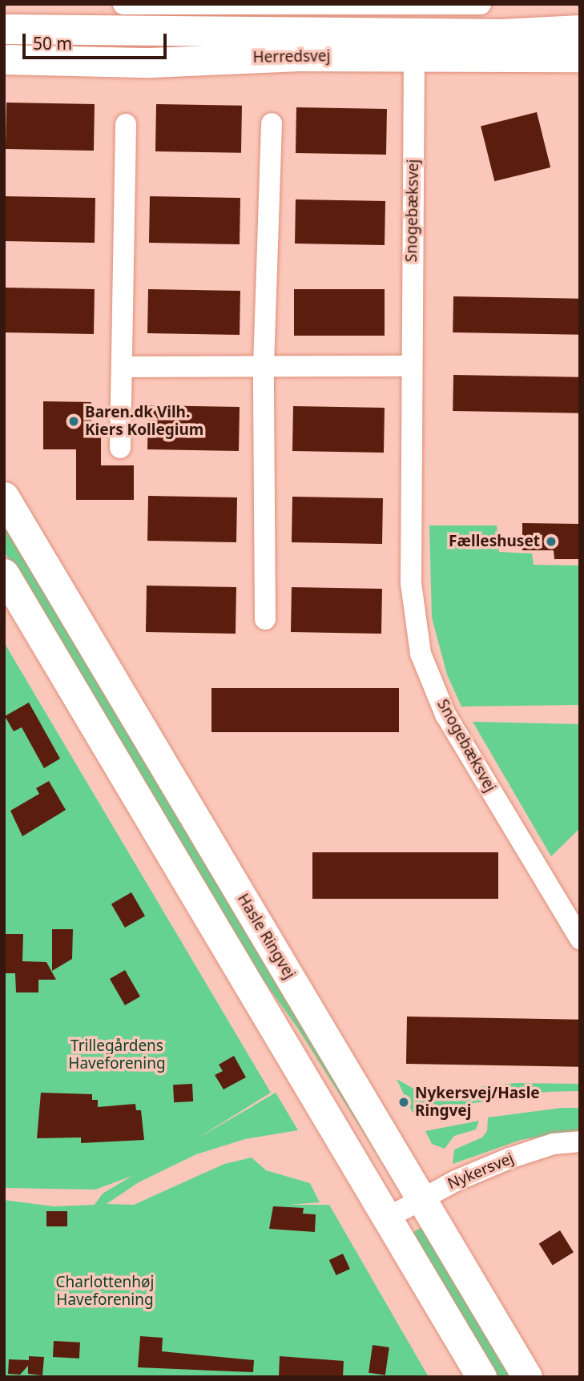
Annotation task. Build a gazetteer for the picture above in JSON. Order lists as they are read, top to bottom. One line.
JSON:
{"streets":{"main road":["Herredsvej","Hasle Ringvej"],"street":["Snogebæksvej","Nykersvej"]},"crossings":[["Herredsvej","Snogebæksvej"],["Hasle Ringvej","Nykersvej"]],"parks":["Trillegårdens Haveforening","Charlottenhøj Haveforening"],"places":["Baren.dk Vilh. Kiers Kollegium","Fælleshuset","Nykersvej/Hasle Ringvej"],"scale_bar":"50 m"}
